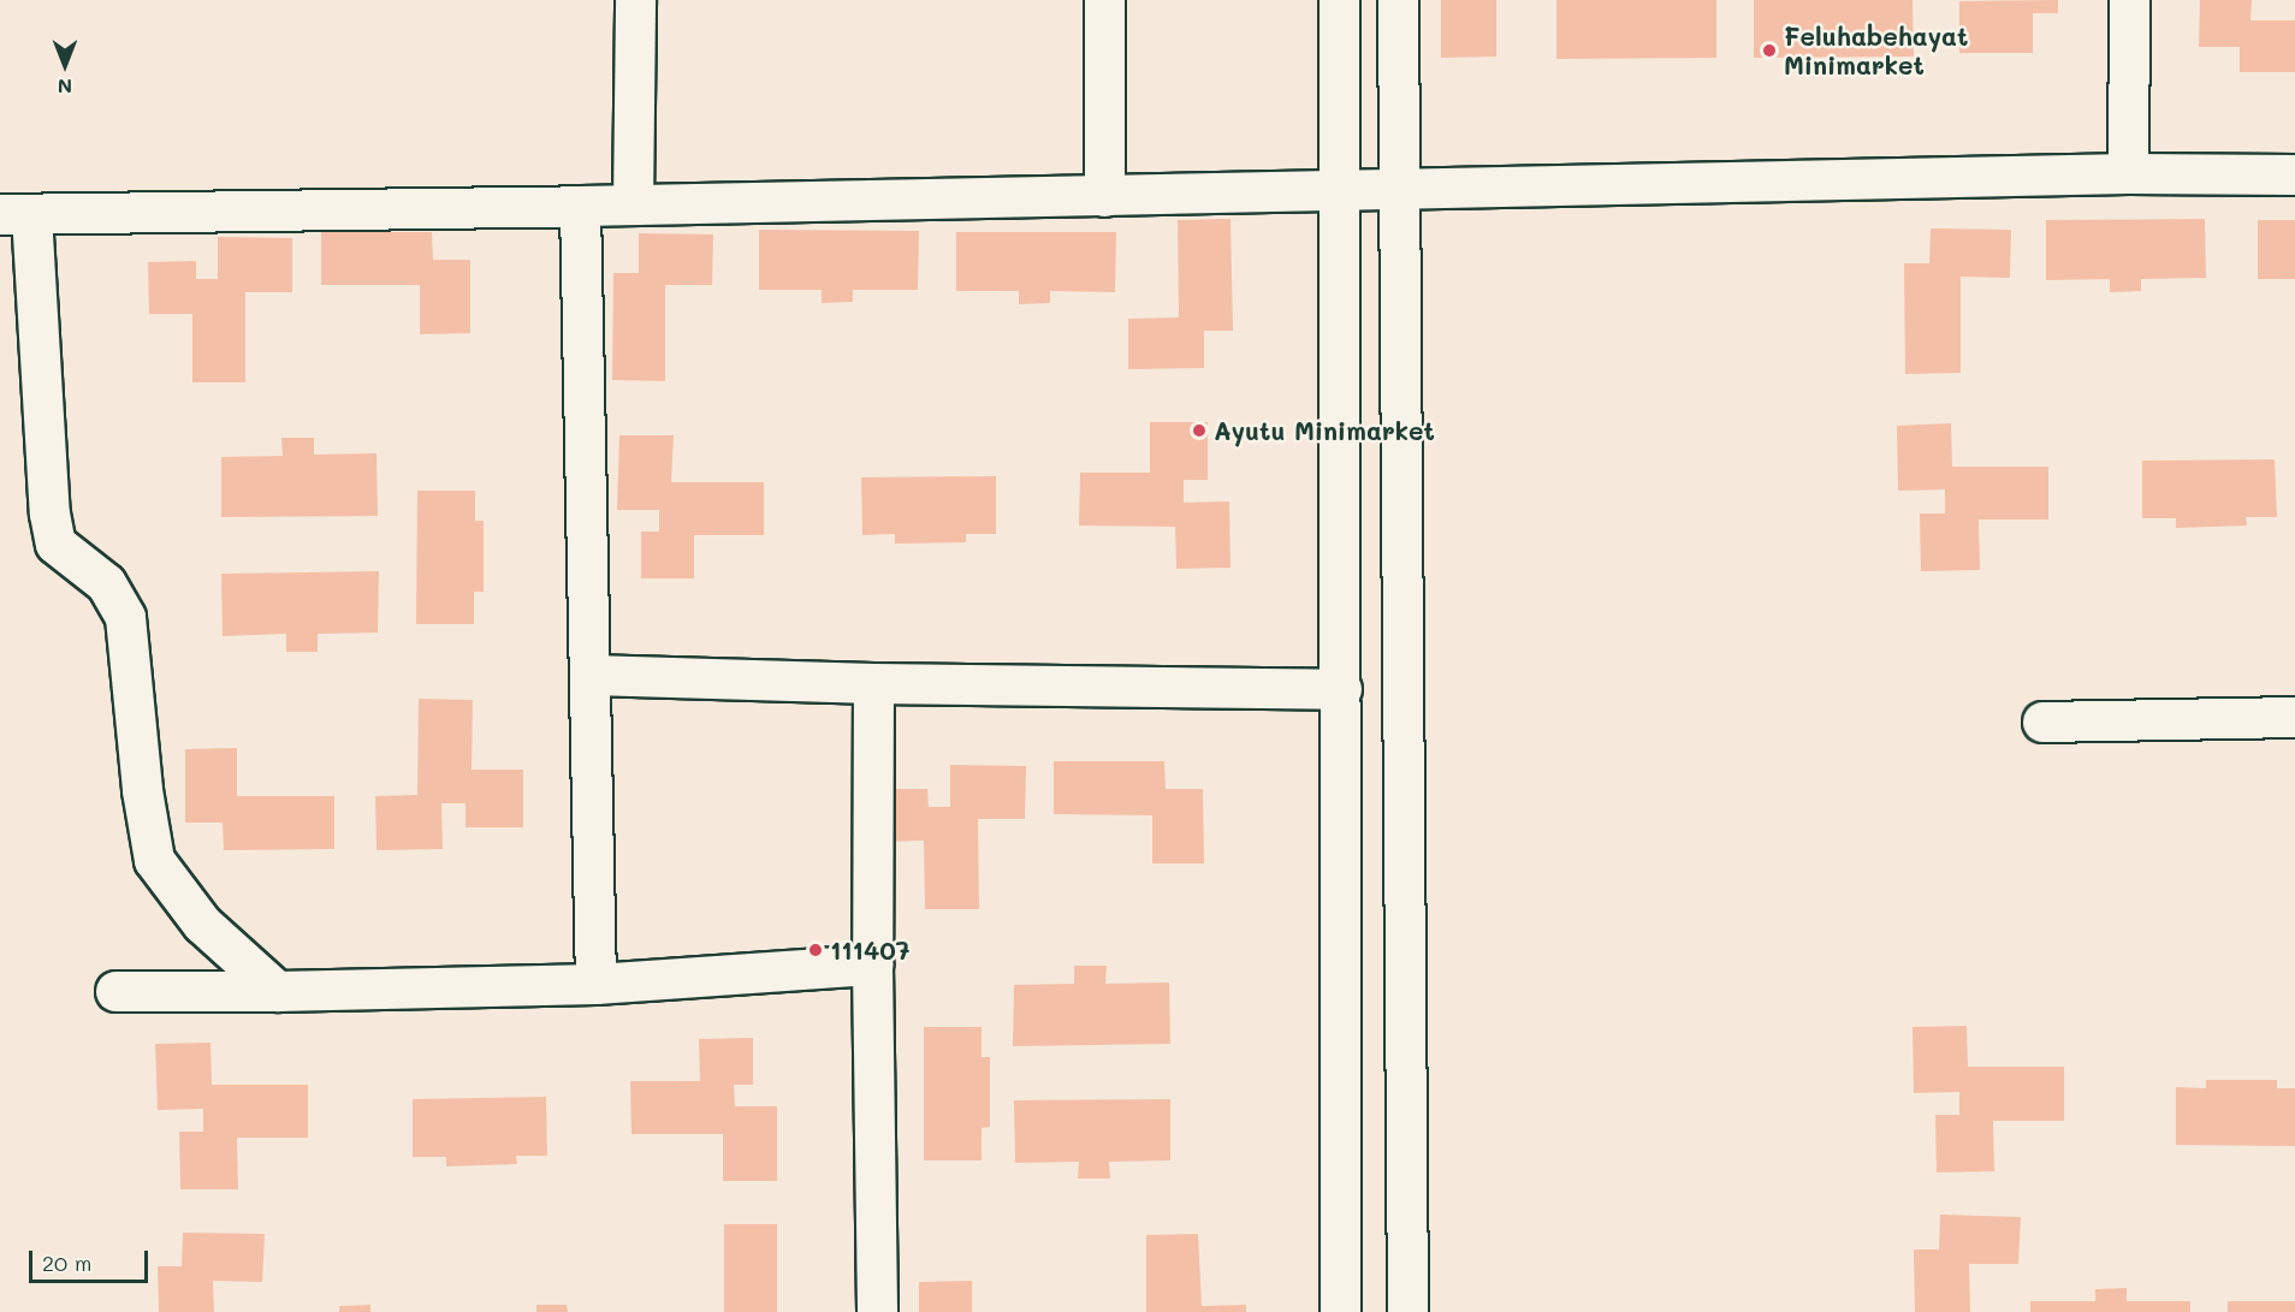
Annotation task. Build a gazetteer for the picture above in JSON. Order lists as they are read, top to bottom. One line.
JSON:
{"places":["Feluhabehayat Minimarket","Ayutu Minimarket","111407"],"scale_bar":"20 m","north":"bottom"}
